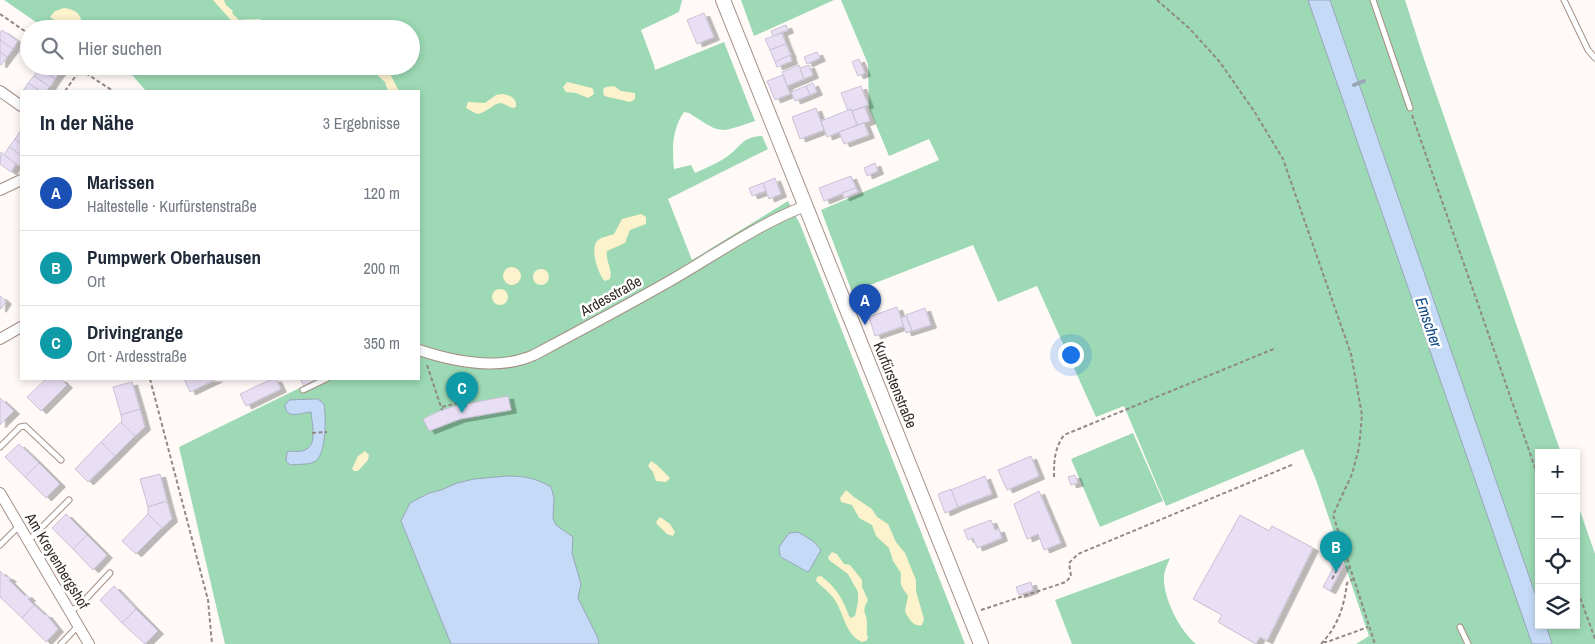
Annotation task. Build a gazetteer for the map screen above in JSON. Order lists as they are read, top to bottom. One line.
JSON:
{"streets":{"main road":["Kurfürstenstraße"],"street":["Ardesstraße","Am Kreyenbergshof"]},"crossings":[["Ardesstraße","Kurfürstenstraße"]],"water":["Emscher"],"page":{"search":"Hier suchen","heading":["In der Nähe","3 Ergebnisse"],"list":[{"mark":"A","name":"Marissen","note":"Haltestelle · Kurfürstenstraße","value":"120 m"},{"mark":"B","name":"Pumpwerk Oberhausen","note":"Ort","value":"200 m"},{"mark":"C","name":"Drivingrange","note":"Ort · Ardesstraße","value":"350 m"}],"pins":["A","C","B"],"map_buttons":["+","−"]}}
